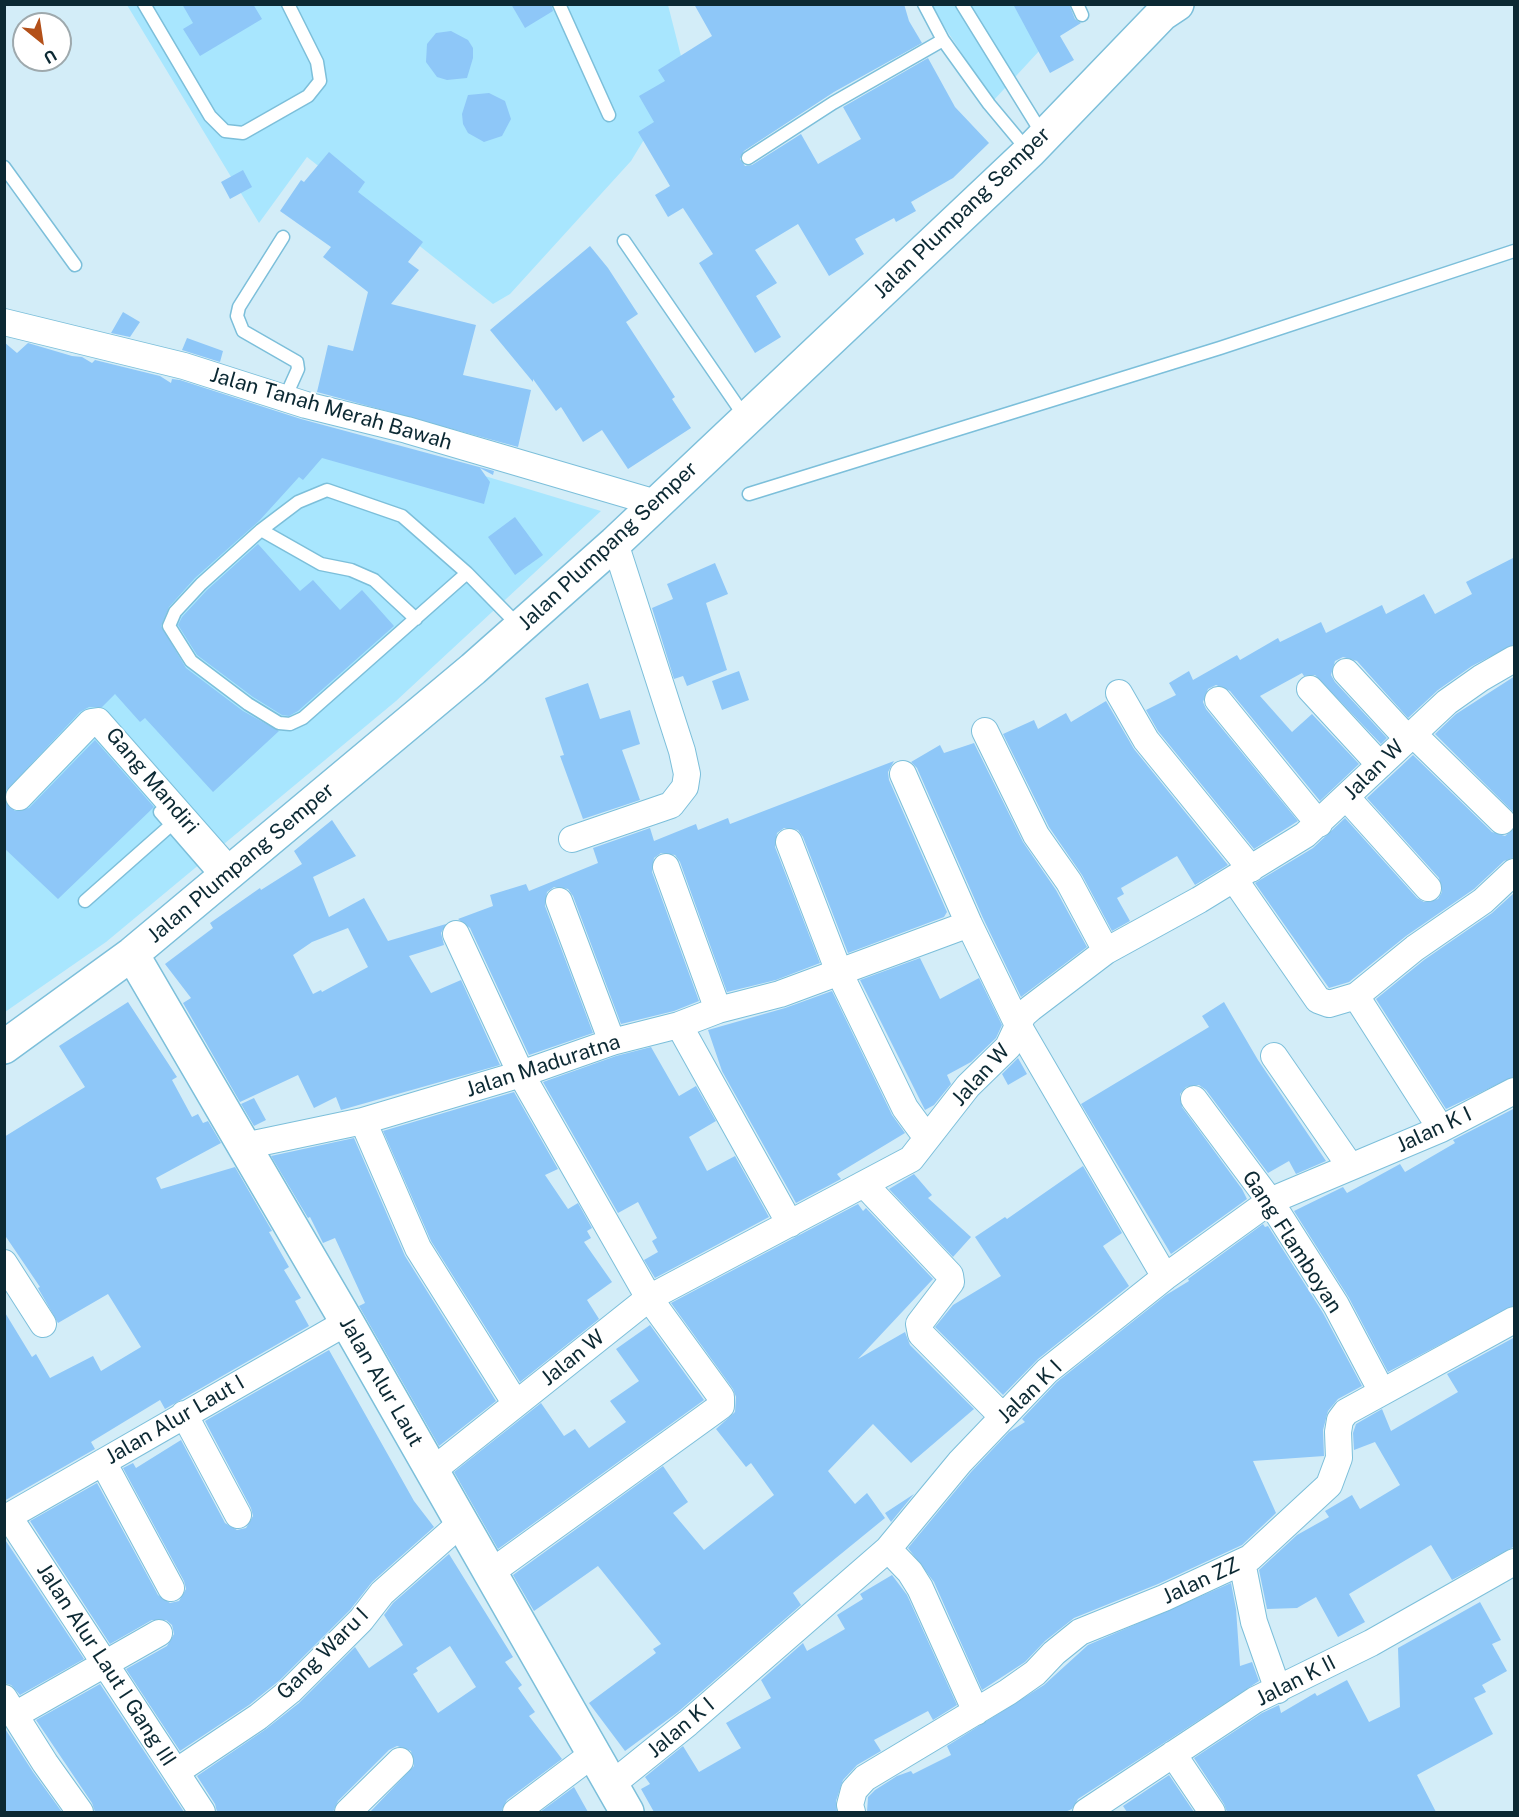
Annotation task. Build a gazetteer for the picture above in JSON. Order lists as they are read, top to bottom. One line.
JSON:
{"streets":{"main road":["Jalan Plumpang Semper","Jalan Alur Laut"],"street":["Jalan Tanah Merah Bawah","Jalan W","Gang Mandiri","Jalan Maduratna","Jalan K I","Gang Flamboyan","Jalan Alur Laut I","Jalan ZZ","Gang Waru I","Jalan Alur Laut I Gang III","Jalan K II"]},"crossings":[["Jalan Plumpang Semper","Jalan Tanah Merah Bawah"],["Jalan Plumpang Semper","Gang Mandiri"],["Jalan Plumpang Semper","Jalan Alur Laut"],["Jalan W","Jalan Alur Laut"],["Jalan Maduratna","Jalan Alur Laut"],["Jalan K I","Gang Flamboyan"],["Jalan K I","Jalan Alur Laut"],["Gang Flamboyan","Jalan ZZ"],["Jalan Alur Laut","Jalan Alur Laut I"],["Jalan Alur Laut","Gang Waru I"],["Jalan Alur Laut I","Jalan Alur Laut I Gang III"],["Gang Waru I","Jalan Alur Laut I Gang III"]],"north":"bottom right"}
